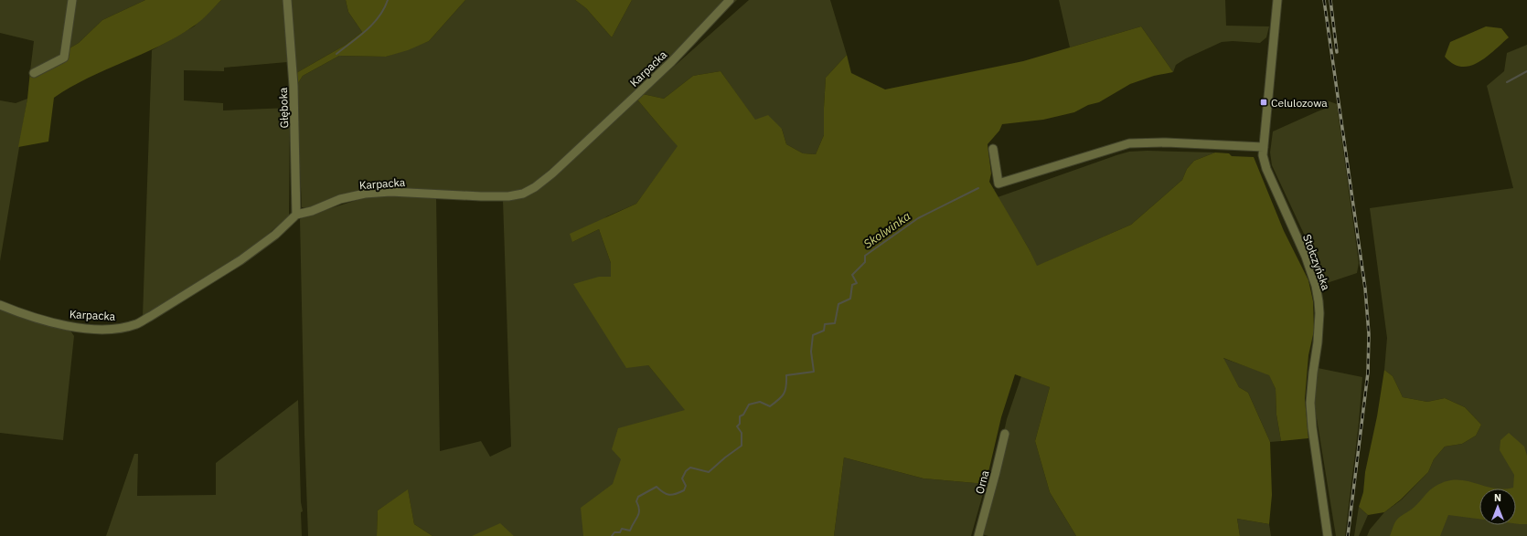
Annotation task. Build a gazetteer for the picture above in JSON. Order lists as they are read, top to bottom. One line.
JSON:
{"streets":{"street":["Karpacka","Głęboka","Stołczyńska","Orna"]},"crossings":[["Karpacka","Głęboka"]],"water":["Skolwinka"],"places":{"transit":["Celulozowa"]},"north":"top"}
